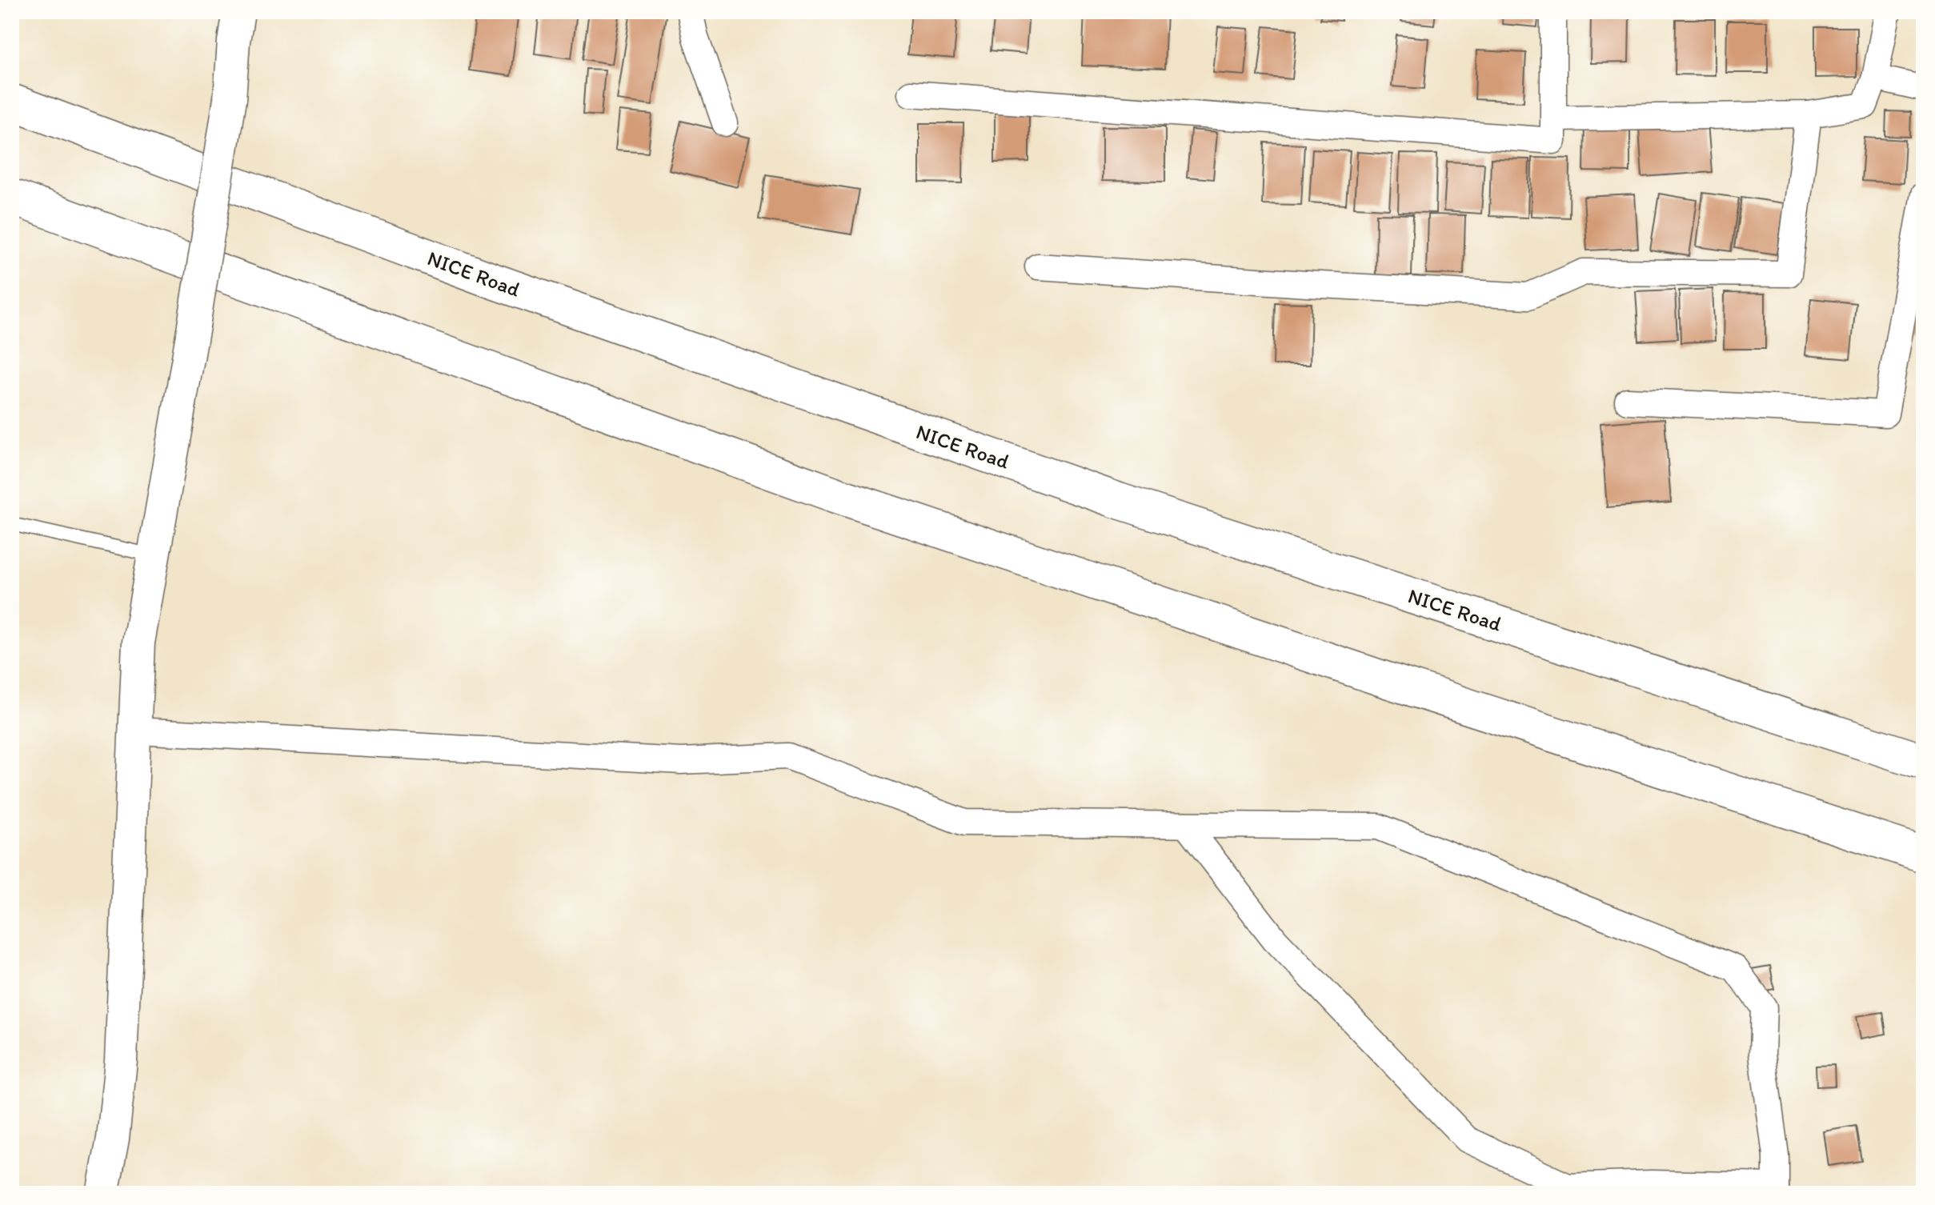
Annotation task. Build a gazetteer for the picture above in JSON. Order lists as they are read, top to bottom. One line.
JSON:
{"streets":{"highway":["NICE Road"]}}
